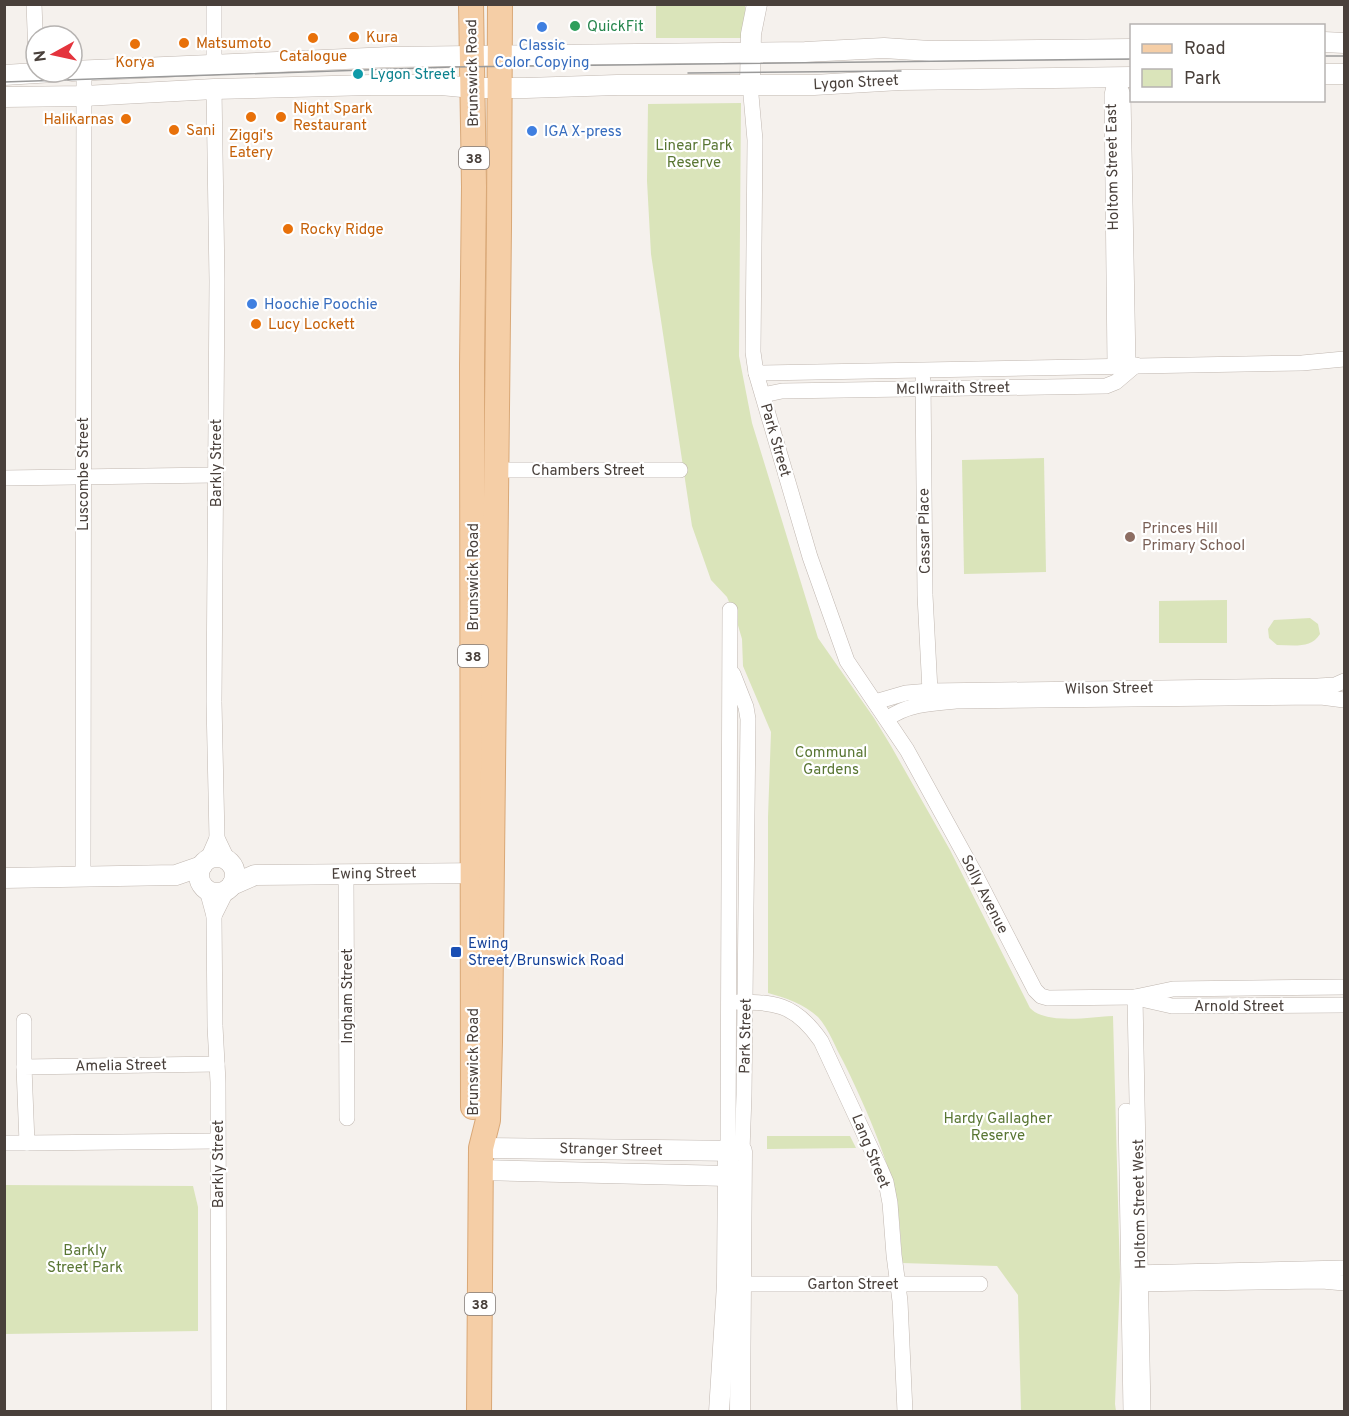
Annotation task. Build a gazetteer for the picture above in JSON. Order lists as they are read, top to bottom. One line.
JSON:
{"streets":{"main road":["Brunswick Road","38"],"street":["Lygon Street","Holtom Street East","McIlwraith Street","Park Street","Barkly Street","Chambers Street","Luscombe Street","Cassar Place","Wilson Street","Ewing Street","Solly Avenue","Ingham Street","Arnold Street","Amelia Street","Stranger Street","Lang Street","Holtom Street West","Garton Street"]},"crossings":[["Brunswick Road","Lygon Street"],["Brunswick Road","Chambers Street"],["Brunswick Road","Ewing Street"],["Brunswick Road","Stranger Street"],["Lygon Street","Holtom Street East"],["Lygon Street","Park Street"],["Lygon Street","Barkly Street"],["Lygon Street","Luscombe Street"],["Holtom Street East","McIlwraith Street"],["McIlwraith Street","Park Street"],["McIlwraith Street","Cassar Place"],["Park Street","Wilson Street"],["Park Street","Solly Avenue"],["Park Street","Stranger Street"],["Park Street","Lang Street"],["Park Street","Garton Street"],["Barkly Street","Ewing Street"],["Barkly Street","Amelia Street"],["Cassar Place","Wilson Street"],["Wilson Street","Solly Avenue"],["Ewing Street","Ingham Street"],["Solly Avenue","Arnold Street"],["Solly Avenue","Holtom Street West"],["Arnold Street","Holtom Street West"],["Lang Street","Garton Street"]],"parks":["Linear Park Reserve","Communal Gardens","Hardy Gallagher Reserve","Barkly Street Park"],"places":{"other":["QuickFit","Classic Color Copying","Kura","Catalogue","Matsumoto","Korya","Lygon Street","Ziggi's Eatery","Night Spark Restaurant","Halikarnas","Sani","IGA X-press","Rocky Ridge","Hoochie Poochie","Lucy Lockett","Princes Hill Primary School"],"transit":["Ewing Street/Brunswick Road"]},"legend":["Road","Park"],"north":"left"}
